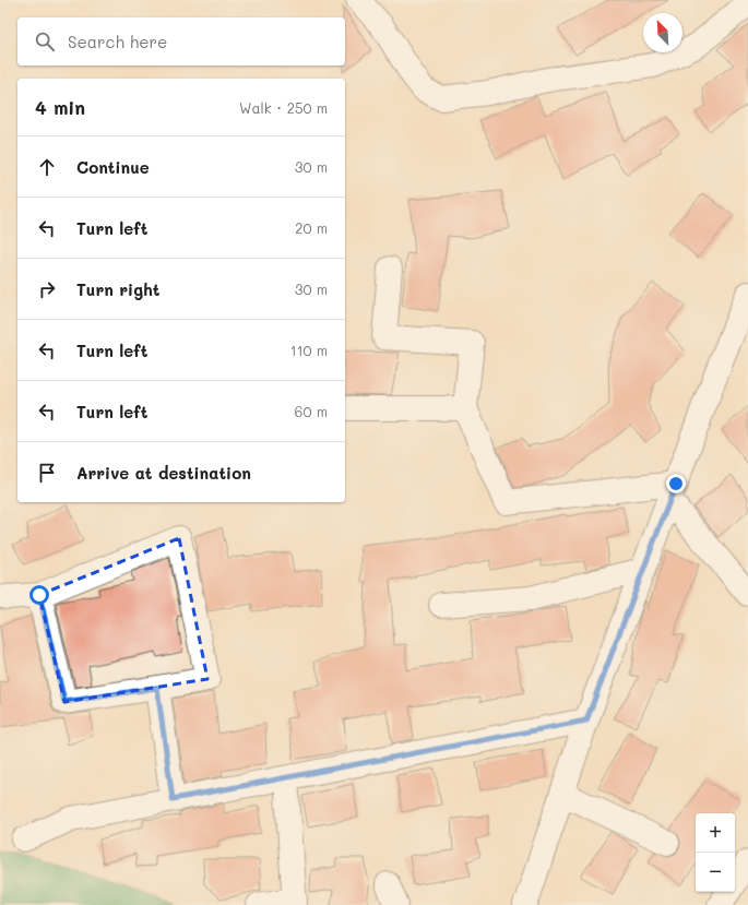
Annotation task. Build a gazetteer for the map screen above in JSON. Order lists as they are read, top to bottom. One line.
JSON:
{"north":"top left","page":{"search":"Search here","heading":["4 min","Walk · 250 m"],"list":[["Continue","30 m"],["Turn left","20 m"],["Turn right","30 m"],["Turn left","110 m"],["Turn left","60 m"],"Arrive at destination"],"map_buttons":["+","−"]}}
